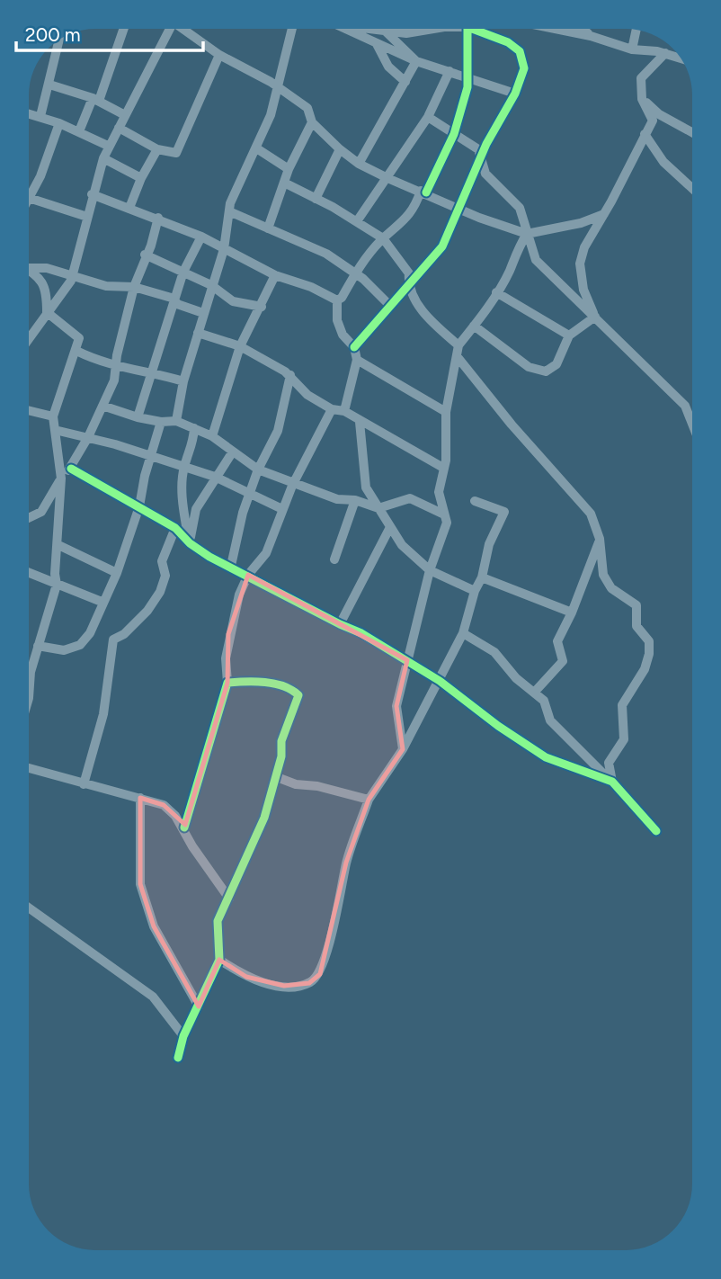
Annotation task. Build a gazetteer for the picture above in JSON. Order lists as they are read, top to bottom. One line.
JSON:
{"scale_bar":"200 m"}
